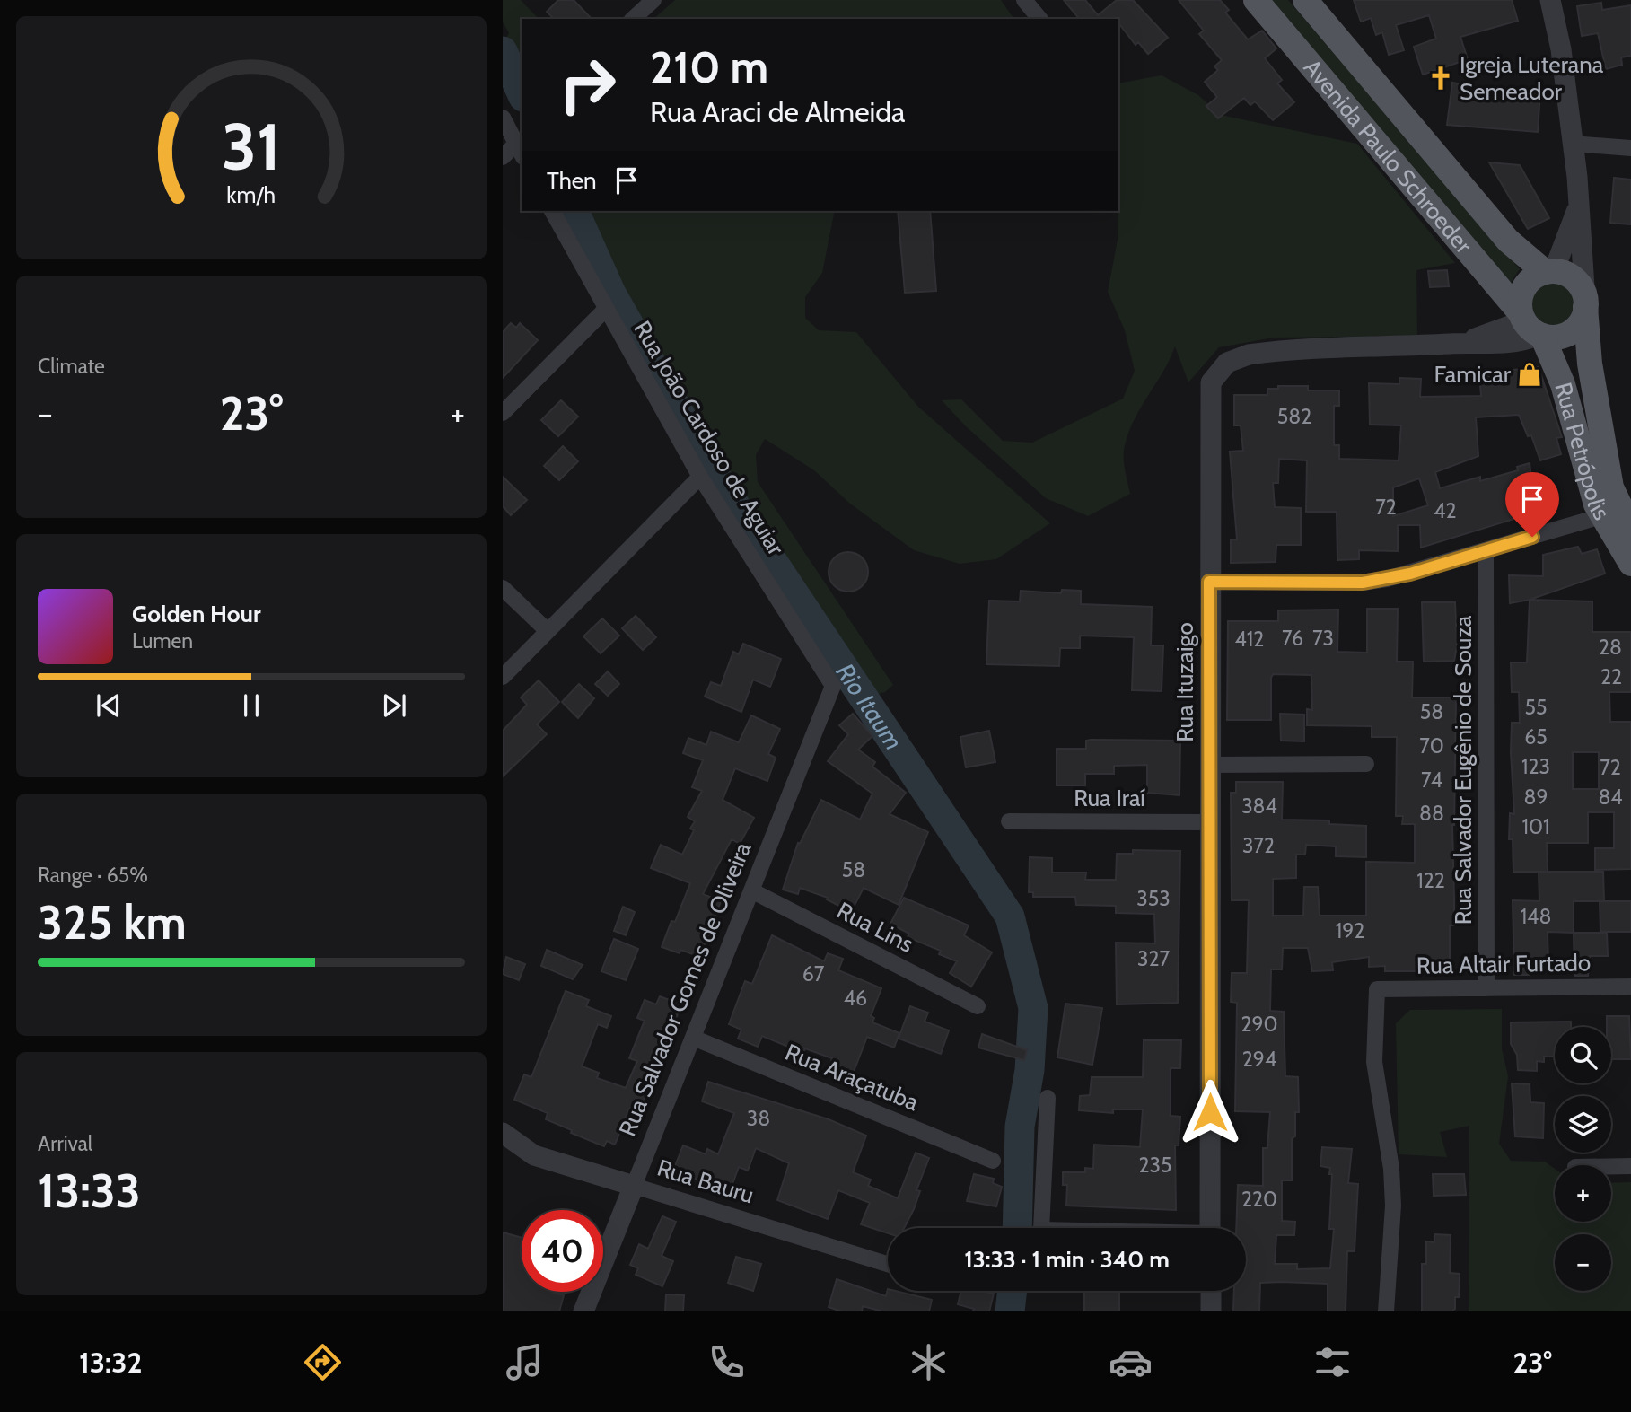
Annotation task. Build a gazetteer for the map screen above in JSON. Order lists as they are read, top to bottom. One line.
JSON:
{"streets":{"main road":["Avenida Paulo Schroeder","Rua Petrópolis"],"street":["Rua João Cardoso de Aguiar","Rua Ituzaigo","Rua Salvador Eugênio de Souza","Rua Iraí","Rua Lins","Rua Altair Furtado","Rua Salvador Gomes de Oliveira","Rua Araçatuba","Rua Bauru"]},"crossings":[["Avenida Paulo Schroeder","Rua Petrópolis"],["Avenida Paulo Schroeder","Rua Ituzaigo"],["Rua João Cardoso de Aguiar","Rua Salvador Gomes de Oliveira"],["Rua Petrópolis","Rua Ituzaigo"],["Rua Ituzaigo","Rua Iraí"],["Rua Salvador Eugênio de Souza","Rua Altair Furtado"],["Rua Lins","Rua Salvador Gomes de Oliveira"],["Rua Salvador Gomes de Oliveira","Rua Araçatuba"],["Rua Salvador Gomes de Oliveira","Rua Bauru"]],"water":["Rio Itaum"],"places":{"church":["Igreja Luterana Semeador"],"shop":["Famicar"]},"house_numbers":["582","72","42","76","73","412","28","22","55","58","65","70","123","72","74","89","84","384","88","101","372","58","122","353","148","192","327","67","46","290","294","38","235","220"],"page":{"turn":["210 m","Rua Araci de Almeida"],"then":"Then","tile":["Climate",["Range · 65%","325 km"],["Arrival","13:33"]],"heat":["−","23°","+"],"song":["Golden Hour","Lumen"],"map_buttons":["+","−"],"limit":"40","trip":"13:33 · 1 min · 340 m","tabs":["13:32","23°"],"gauge":["31","km/h"]}}
